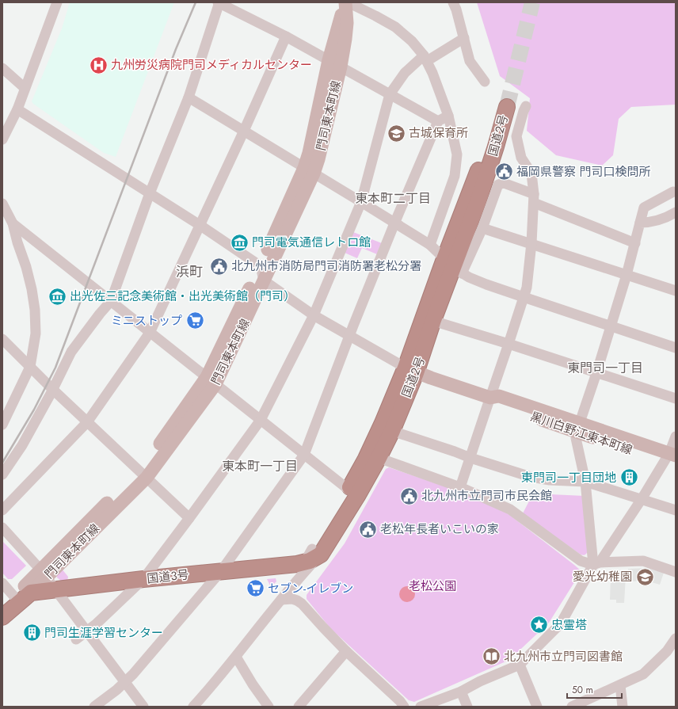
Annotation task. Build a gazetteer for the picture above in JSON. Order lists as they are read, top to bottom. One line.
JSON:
{"streets":{"highway":["国道2号","国道3号"],"main road":["門司東本町線","黒川白野江東本町線"]},"crossings":[["門司東本町線","国道3号"],["国道2号","黒川白野江東本町線"],["国道2号","国道3号"]],"districts":["東本町二丁目","浜町","東門司一丁目","東本町一丁目"],"parks":["老松公園"],"places":{"hospital":["九州労災病院門司メディカルセンター"],"school or university":["古城保育所","愛光幼稚園"],"public building":["福岡県警察 門司口検問所","北九州市消防局門司消防署老松分署","北九州市立門司市民会館","老松年長者いこいの家"],"museum":["門司電気通信レトロ館","出光佐三記念美術館・出光美術館（門司）"],"supermarket":["ミニストップ","セブン-イレブン"],"building":["東門司一丁目団地","門司生涯学習センター"],"place":["忠霊塔"],"library":["北九州市立門司図書館"]},"scale_bar":"50 m"}
